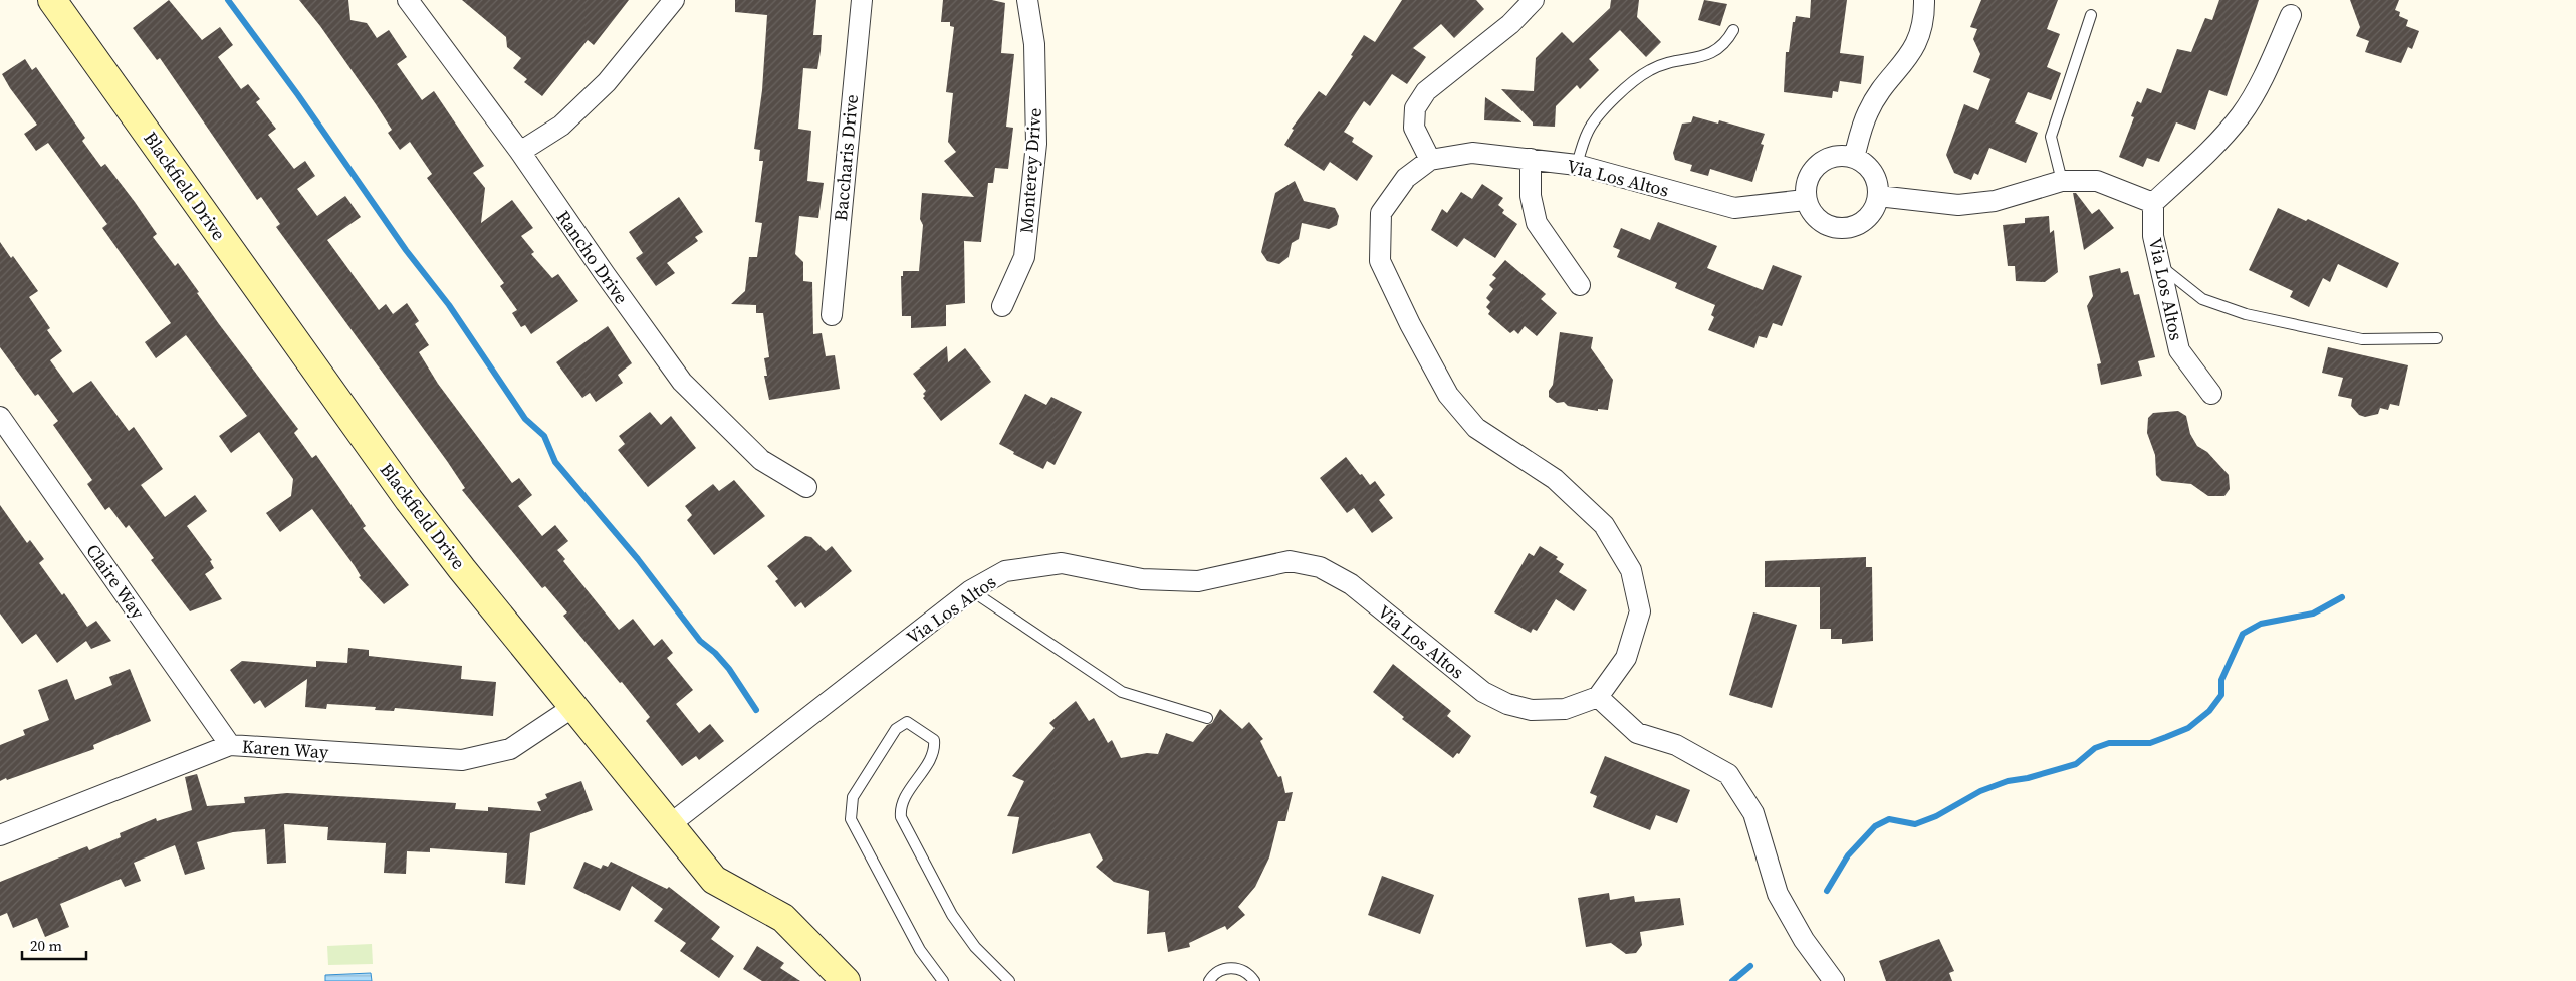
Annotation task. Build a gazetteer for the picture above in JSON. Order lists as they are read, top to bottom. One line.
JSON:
{"streets":{"street":["Baccharis Drive","Monterey Drive","Via Los Altos","Blackfield Drive","Rancho Drive","Claire Way","Karen Way"]},"crossings":[["Via Los Altos","Blackfield Drive"],["Blackfield Drive","Karen Way"],["Claire Way","Karen Way"]],"scale_bar":"20 m"}
